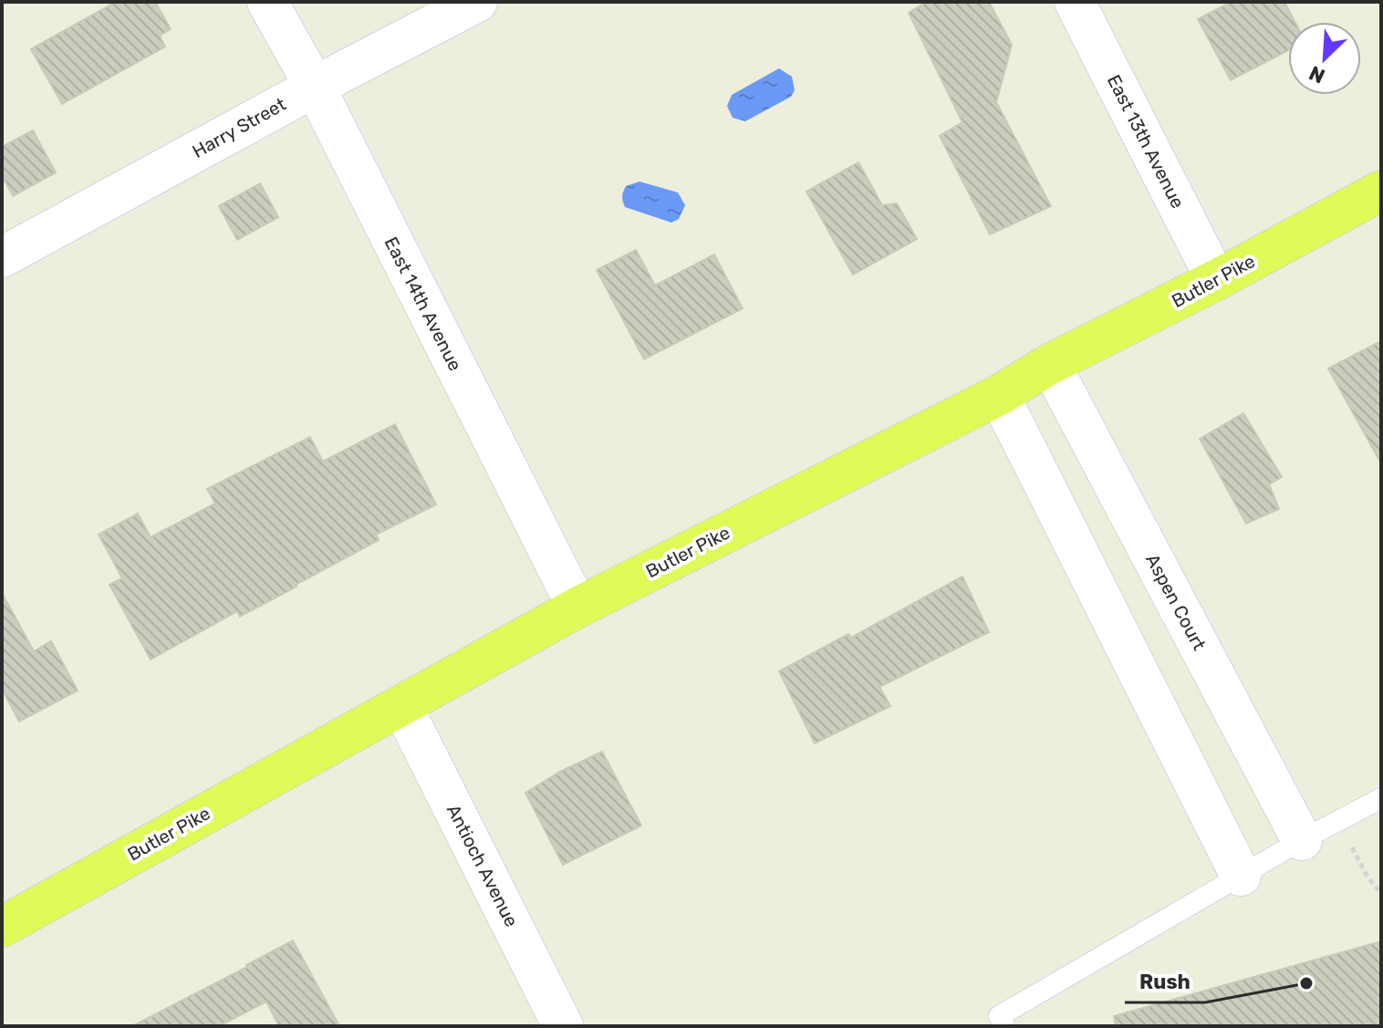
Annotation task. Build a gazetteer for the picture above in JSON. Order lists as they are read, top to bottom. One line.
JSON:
{"streets":{"main road":["Butler Pike"],"street":["Harry Street","East 13th Avenue","East 14th Avenue","Aspen Court","Antioch Avenue"]},"crossings":[["Harry Street","East 14th Avenue"],["East 13th Avenue","Butler Pike"],["Butler Pike","East 14th Avenue"],["Butler Pike","Aspen Court"],["Butler Pike","Antioch Avenue"]],"places":["Rush"],"north":"bottom left"}
